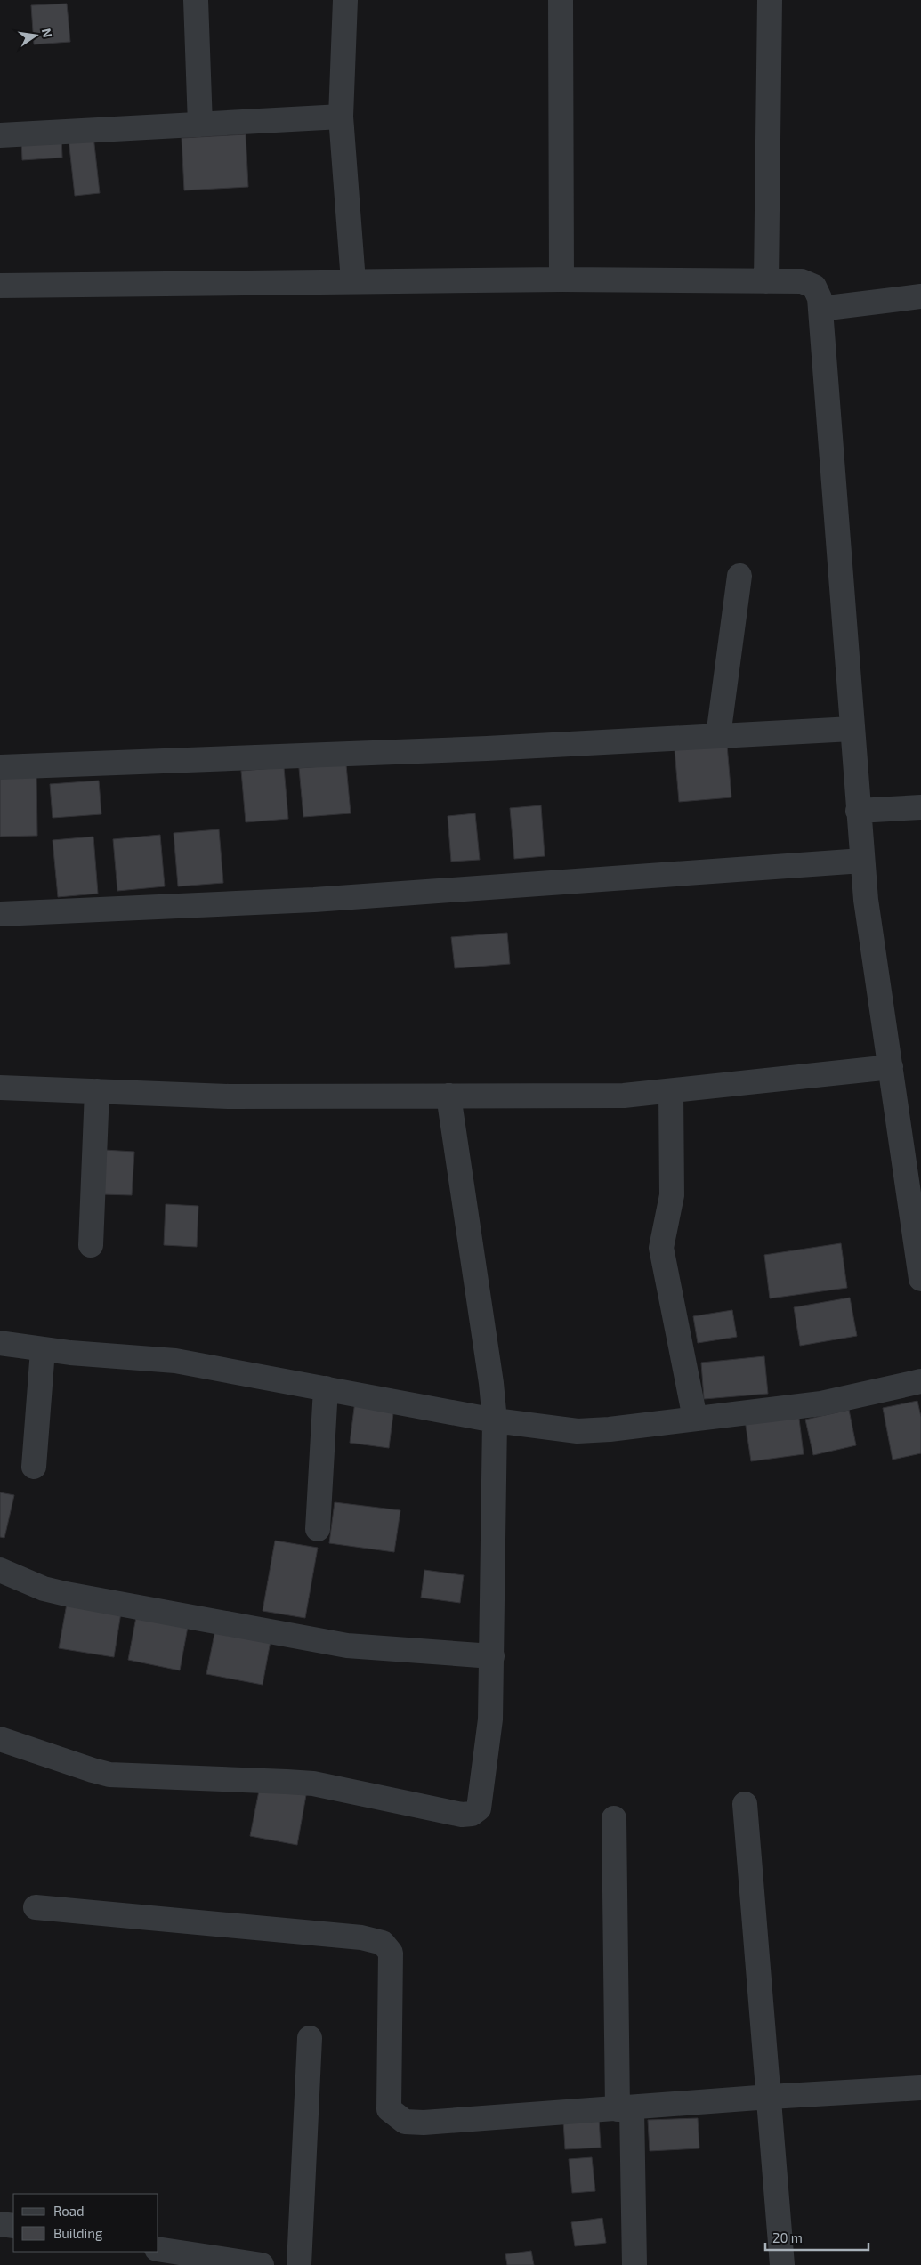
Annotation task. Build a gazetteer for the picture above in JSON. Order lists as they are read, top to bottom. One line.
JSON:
{"legend":["Road","Building"],"scale_bar":"20 m","north":"right"}
